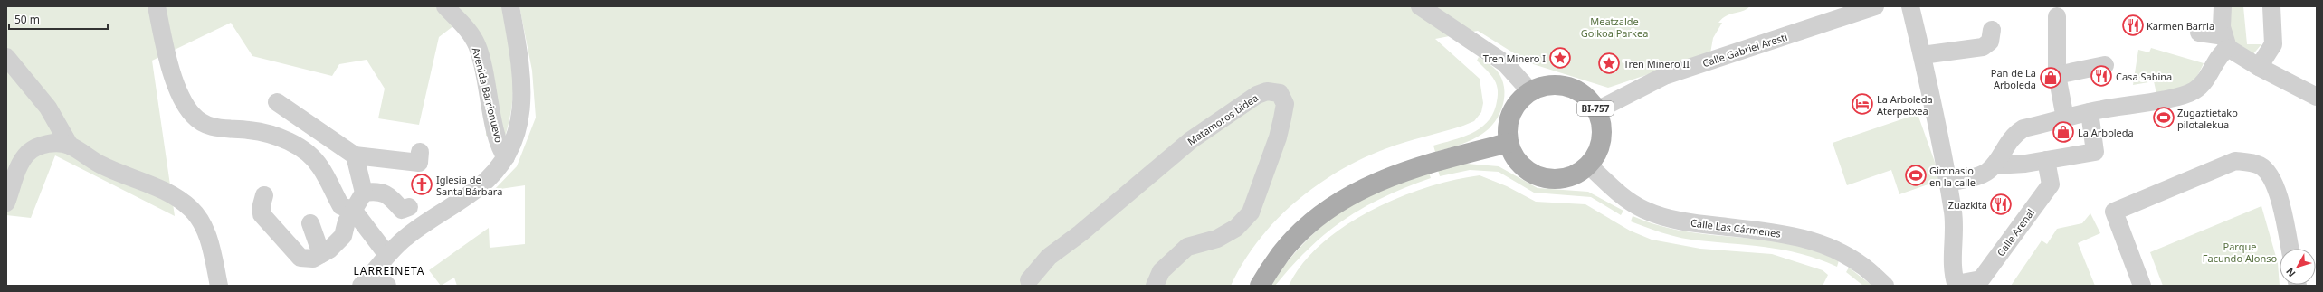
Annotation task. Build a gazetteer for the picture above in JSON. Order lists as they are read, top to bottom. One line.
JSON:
{"streets":{"main road":["BI-757"],"street":["Calle Gabriel Aresti","Avenida Barrionuevo","Matamoros bidea","Calle Las Cármenes","Calle Arenal"]},"crossings":[["Calle Gabriel Aresti","BI-757"],["Calle Gabriel Aresti","Calle Las Cármenes"],["BI-757","Calle Las Cármenes"]],"districts":["LARREINETA"],"parks":["Meatzalde Goikoa Parkea","Parque Facundo Alonso"],"places":{"restaurant":["Karmen Barria","Casa Sabina","Zuazkita"],"place":["Tren Minero I","Tren Minero II"],"shop":["Pan de La Arboleda","La Arboleda"],"hotel":["La Arboleda Aterpetxea"],"sports":["Zugaztietako pilotalekua","Gimnasio en la calle"],"church":["Iglesia de Santa Bárbara"]},"scale_bar":"50 m","north":"bottom left"}
